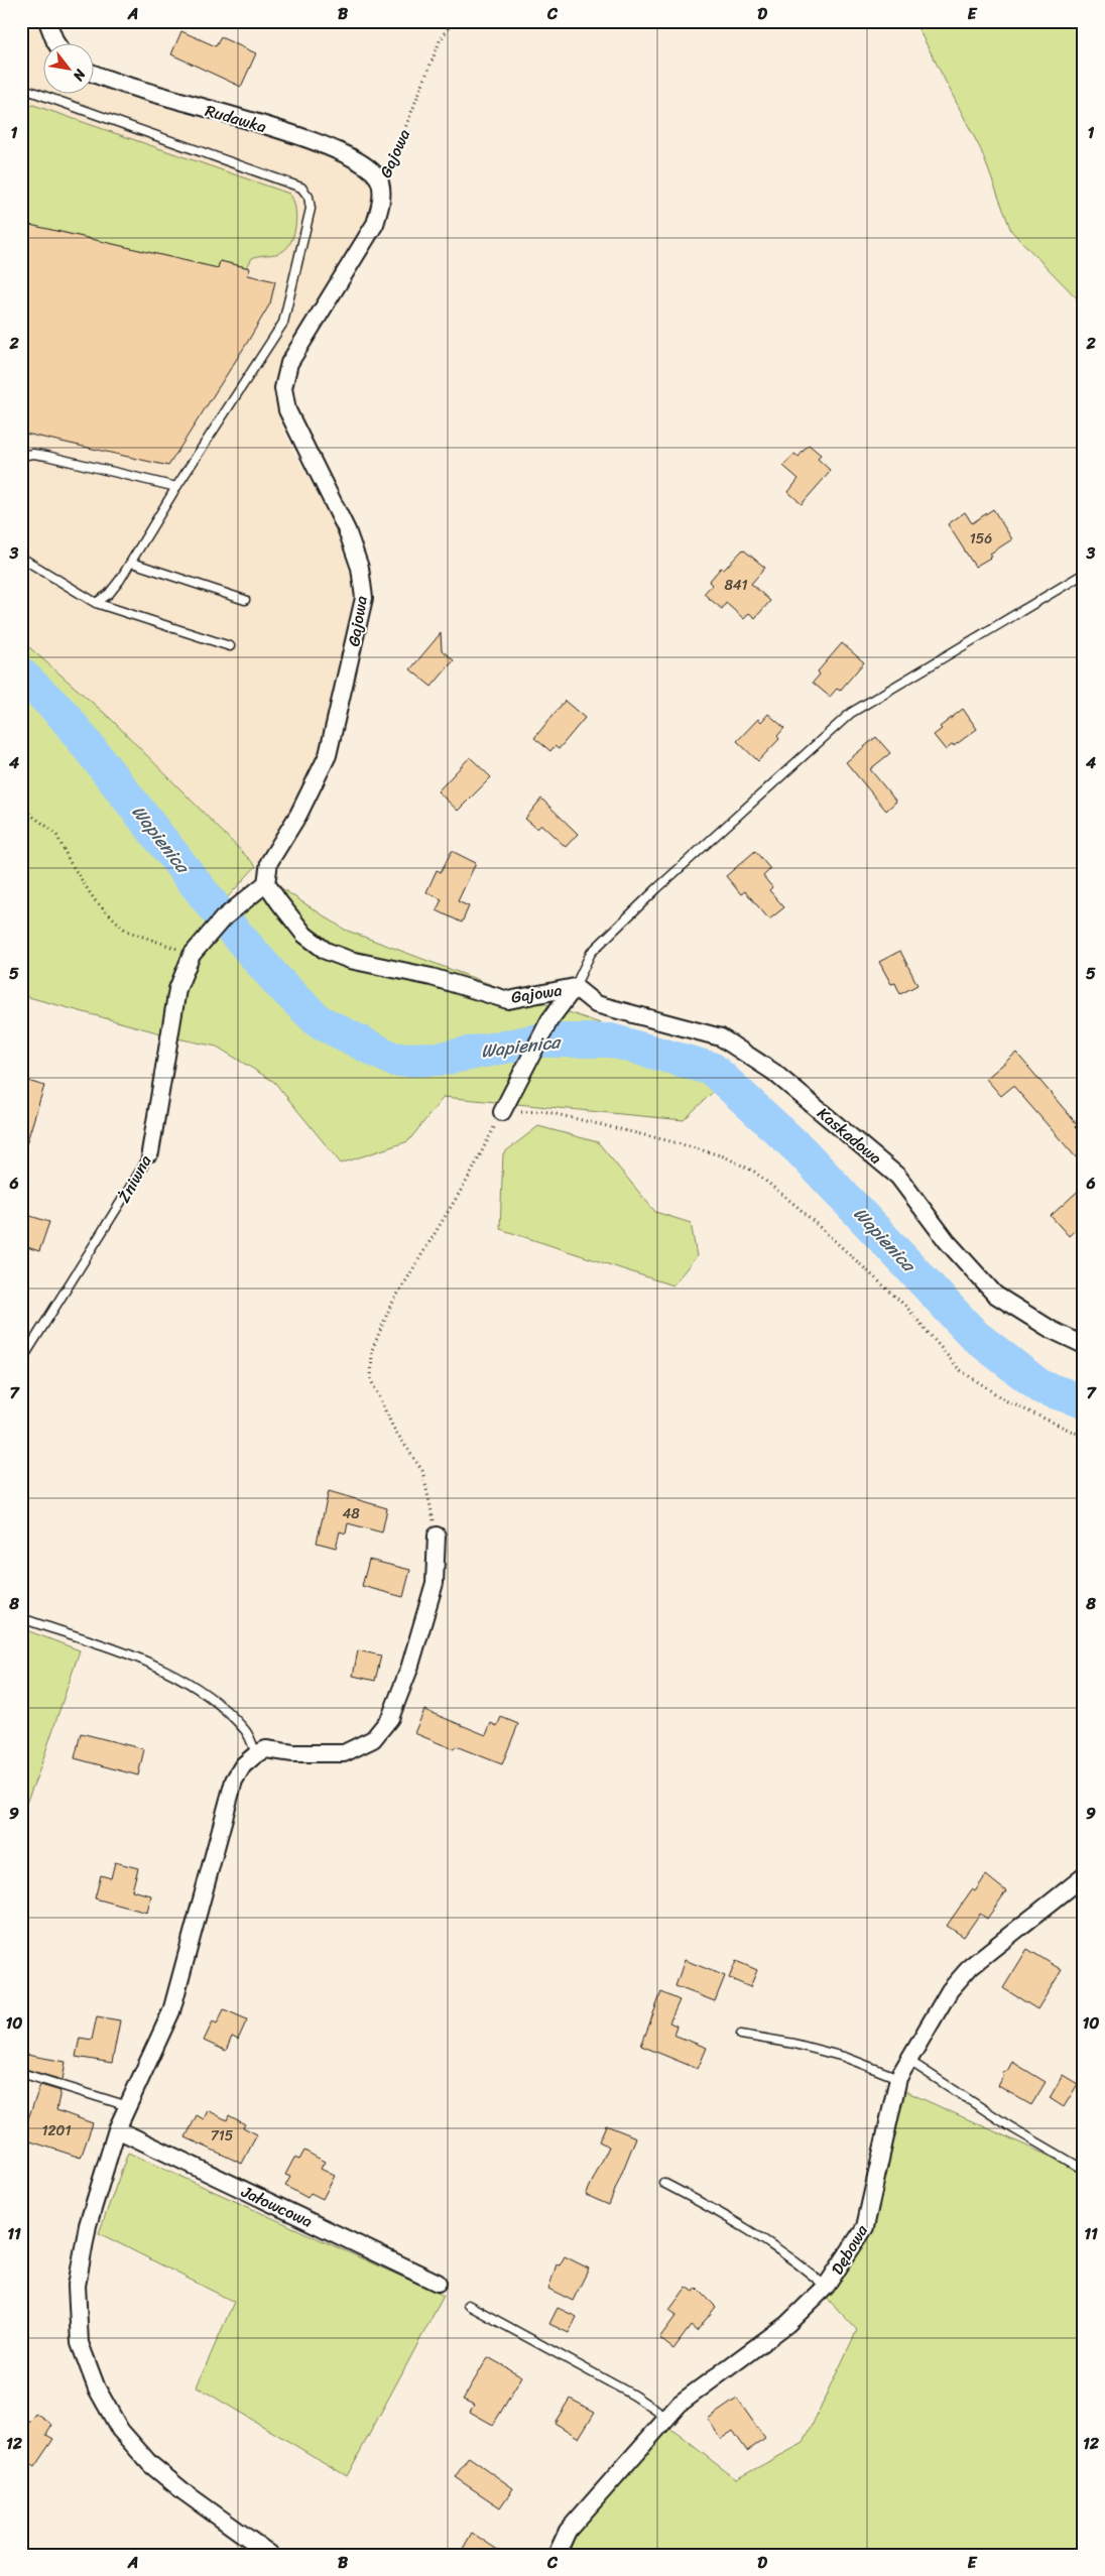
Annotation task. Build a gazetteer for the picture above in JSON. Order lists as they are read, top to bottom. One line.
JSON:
{"streets":{"street":["Rudawka","Gajowa","Kaskadowa","Żniwna","Jałowcowa","Dębowa"]},"crossings":[["Rudawka","Gajowa"],["Gajowa","Kaskadowa"],["Gajowa","Żniwna"]],"water":["Wapienica"],"house_numbers":["156","841","48","1201","715"],"north":"bottom right","grid":{"columns":["A","B","C","D","E"],"rows":["1","2","3","4","5","6","7","8","9","10","11","12"]}}
